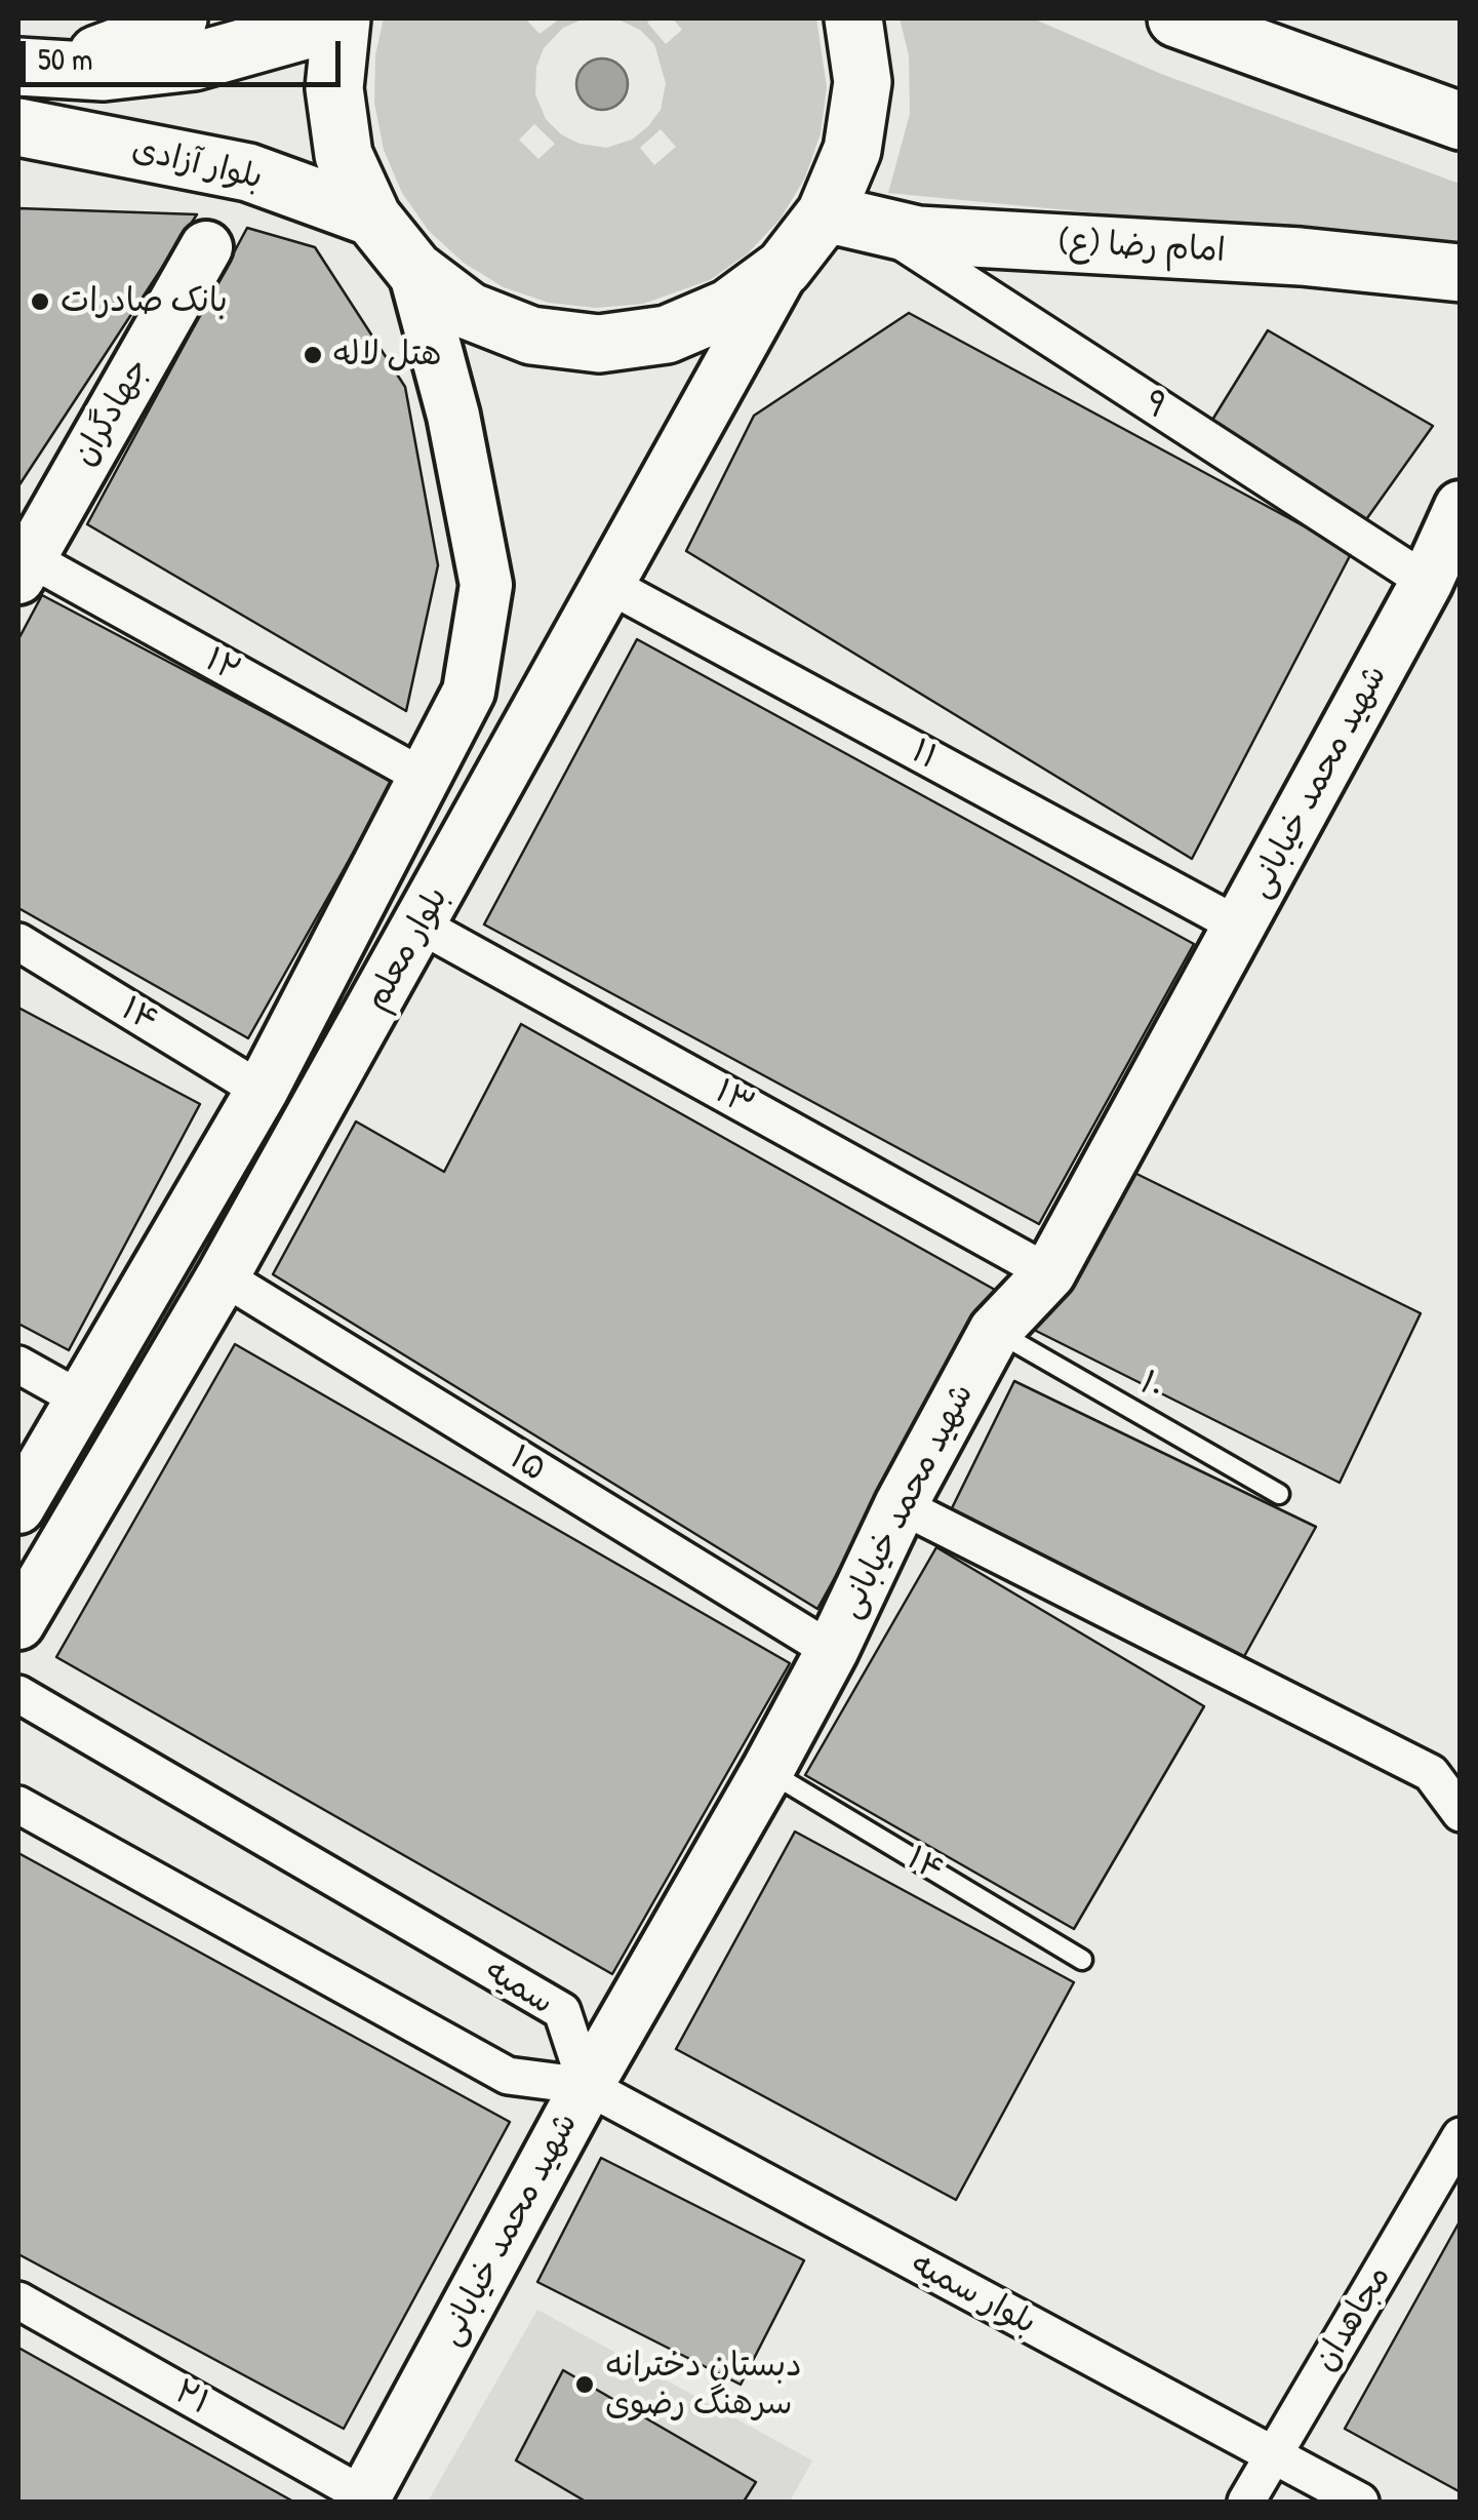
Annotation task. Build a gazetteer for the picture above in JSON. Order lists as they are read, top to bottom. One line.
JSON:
{"streets":{"main road":["بلوار آزادی","امام رضا (ع)"],"street":["۹","جهادگران","۱۲","۱۱","شهید محمد خیابانی","بلوار معلم","۱۴","۱۳","۱۵","سمیه","بلوار سمیه","مجاهدان","۲۱"],"lane":["۱۰"]},"crossings":[["امام رضا (ع)","۹"],["۹","شهید محمد خیابانی"],["جهادگران","۱۲"],["۱۲","بلوار معلم"],["۱۱","شهید محمد خیابانی"],["۱۱","بلوار معلم"],["شهید محمد خیابانی","۱۴"],["شهید محمد خیابانی","۱۳"],["شهید محمد خیابانی","۱۰"],["شهید محمد خیابانی","۱۵"],["شهید محمد خیابانی","سمیه"],["شهید محمد خیابانی","بلوار سمیه"],["شهید محمد خیابانی","۲۱"],["بلوار معلم","۱۴"],["بلوار معلم","۱۳"],["بلوار معلم","۱۵"],["سمیه","بلوار سمیه"],["بلوار سمیه","مجاهدان"]],"places":["بانک صادرات","هتل لاله","دبستان دخترانه سرهنگ رضوی"],"scale_bar":"50 m"}
